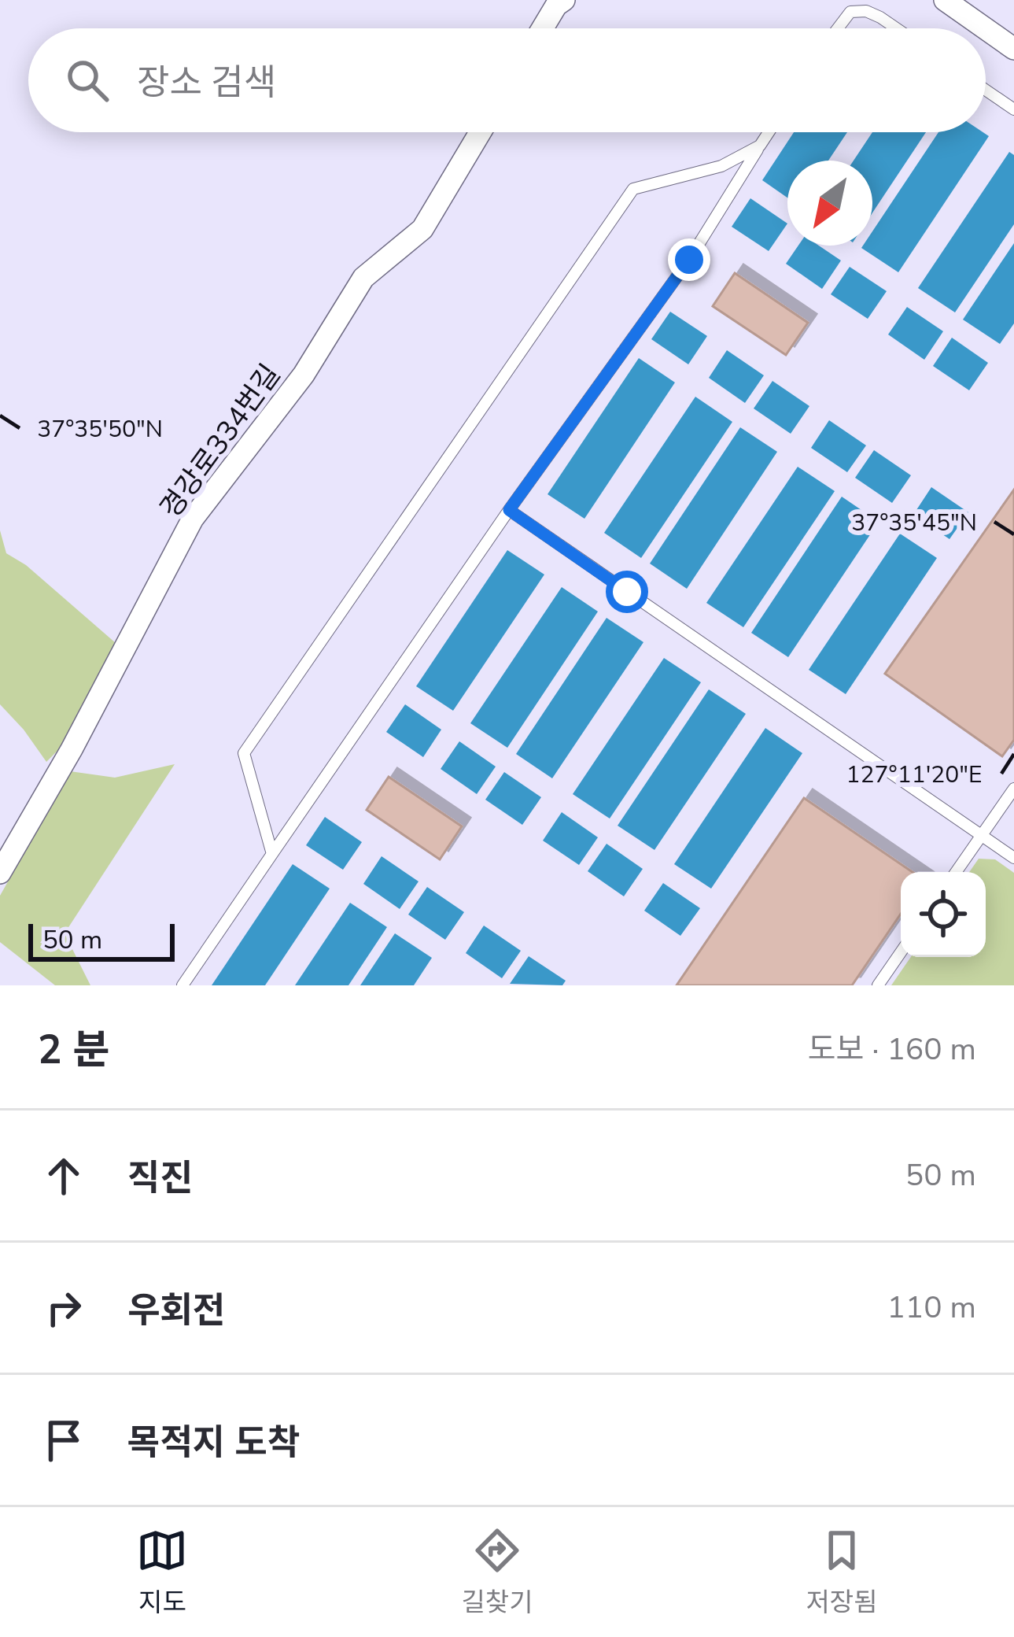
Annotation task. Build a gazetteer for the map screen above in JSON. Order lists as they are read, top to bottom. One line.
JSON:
{"streets":{"street":["경강로334번길"]},"scale_bar":"50 m","north":"bottom left","page":{"search":"장소 검색","scale":"50 m","heading":["2 분","도보 · 160 m"],"list":[["직진","50 m"],["우회전","110 m"],"목적지 도착"],"nav":["지도","길찾기","저장됨"]},"coordinates":["37°35'50\"N","37°35'45\"N","127°11'20\"E"]}
